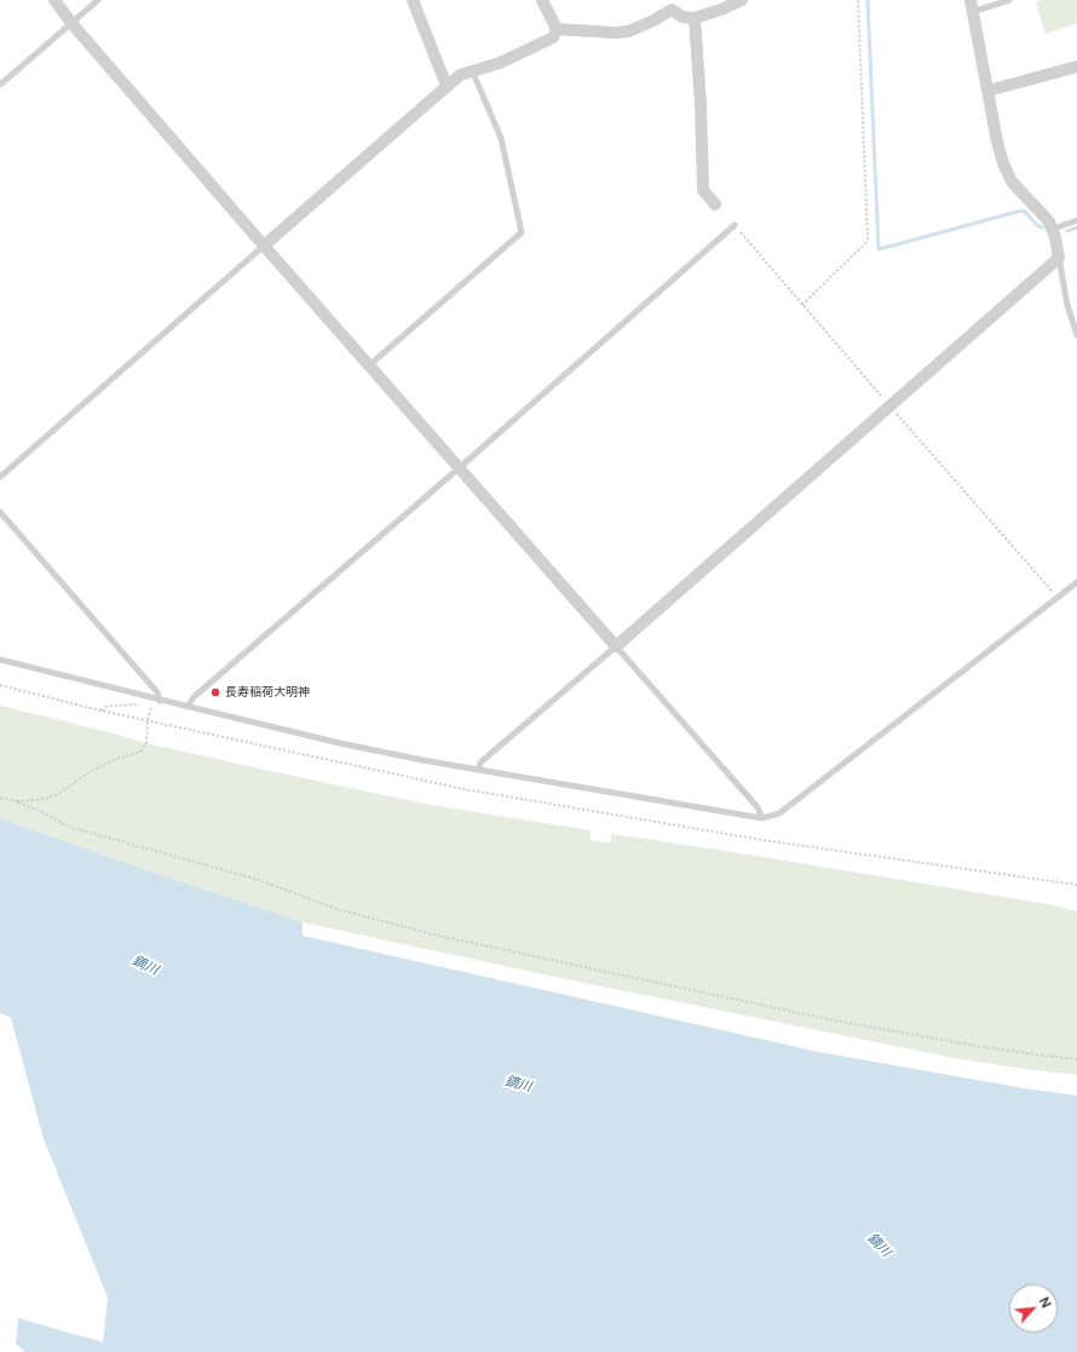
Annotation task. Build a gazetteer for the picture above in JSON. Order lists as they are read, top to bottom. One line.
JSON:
{"water":["鏑川"],"places":["長寿稲荷大明神"],"north":"top right"}
